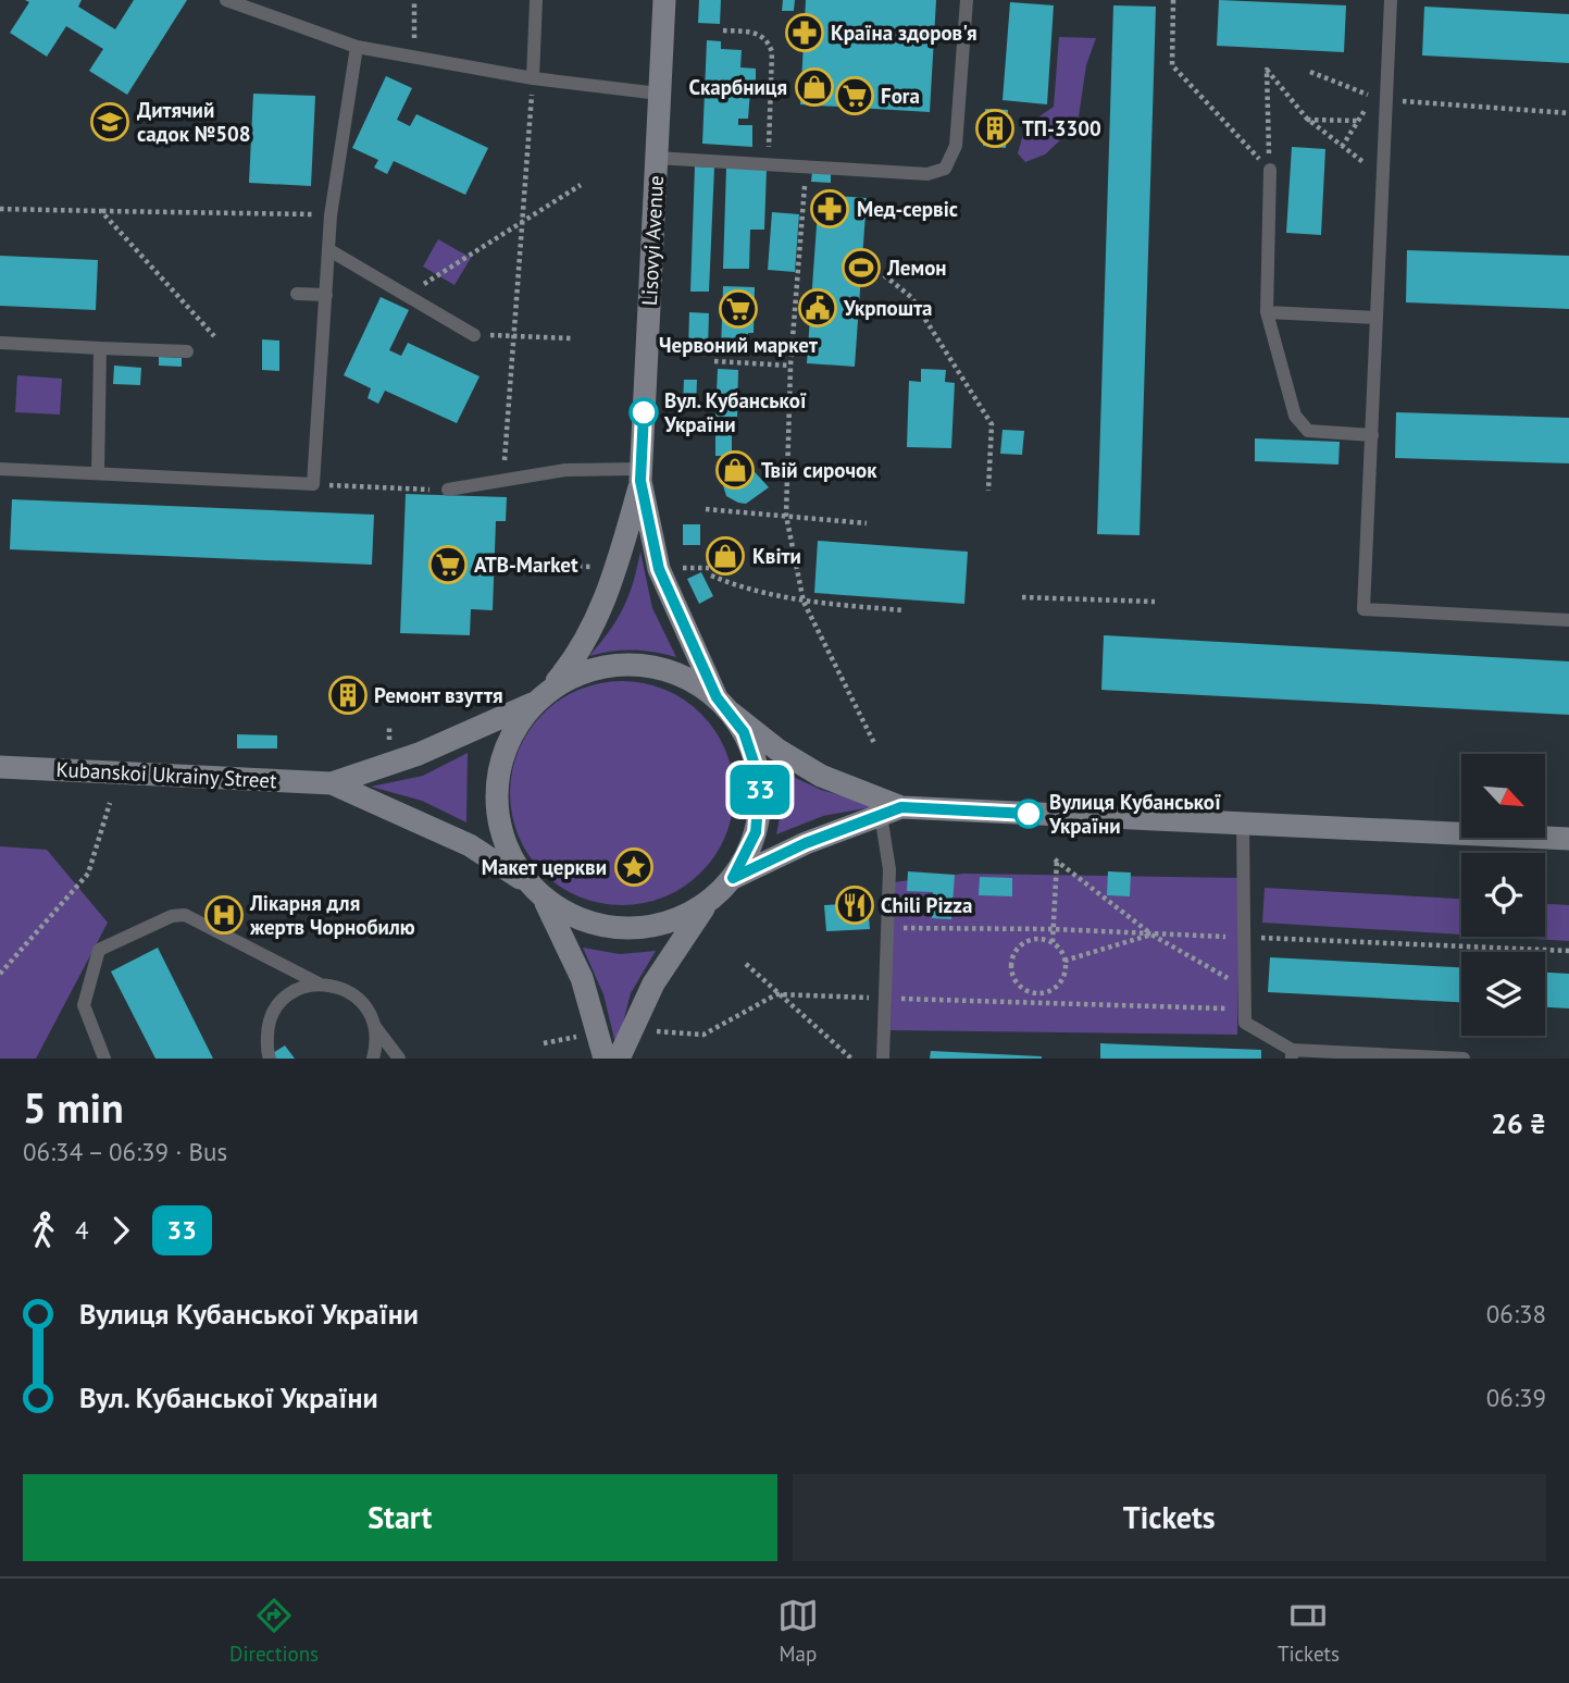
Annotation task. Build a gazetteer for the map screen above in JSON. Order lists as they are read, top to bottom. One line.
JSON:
{"streets":{"street":["Lisovyi Avenue","Kubanskoi Ukrainy Street"]},"crossings":[["Lisovyi Avenue","Kubanskoi Ukrainy Street"]],"places":{"pharmacy":["Країна здоров'я","Мед-сервіс"],"shop":["Скарбниця","Твій сирочок","Квіти"],"supermarket":["Fora","Червоний маркет","ATB-Market"],"school or university":["Дитячий садок №508"],"building":["ТП-3300","Ремонт взуття"],"sports":["Лемон"],"public building":["Укрпошта"],"other":["Вул. Кубанської України","Вулиця Кубанської України"],"place":["Макет церкви"],"restaurant":["Chili Pizza"],"hospital":["Лікарня для жертв Чорнобилю"]},"lines":["bus line 33"],"north":"bottom right","page":{"on_map":"33","heading":["5 min","06:34 – 06:39 · Bus","26 ₴"],"legs":["4","33"],"list":[{"name":"Вулиця Кубанської України","value":"06:38"},{"name":"Вул. Кубанської України","value":"06:39"}],"buttons":["Start","Tickets"],"tabs":["Directions","Map","Tickets"]}}
